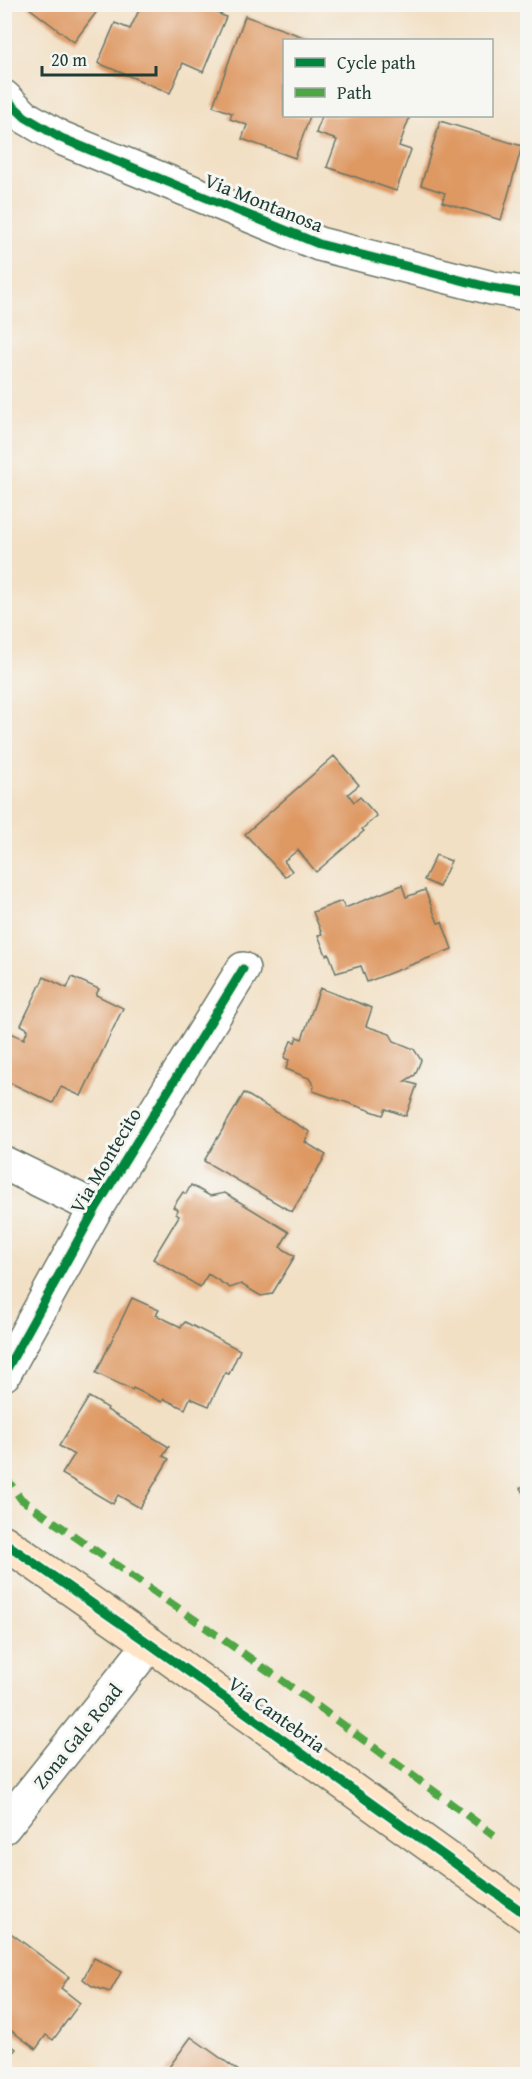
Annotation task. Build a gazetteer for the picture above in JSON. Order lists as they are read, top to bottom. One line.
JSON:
{"streets":{"main road":["Via Cantebria"],"street":["Via Montanosa","Via Montecito","Zona Gale Road"]},"crossings":[["Via Cantebria","Zona Gale Road"]],"legend":["Cycle path","Path"],"scale_bar":"20 m"}
